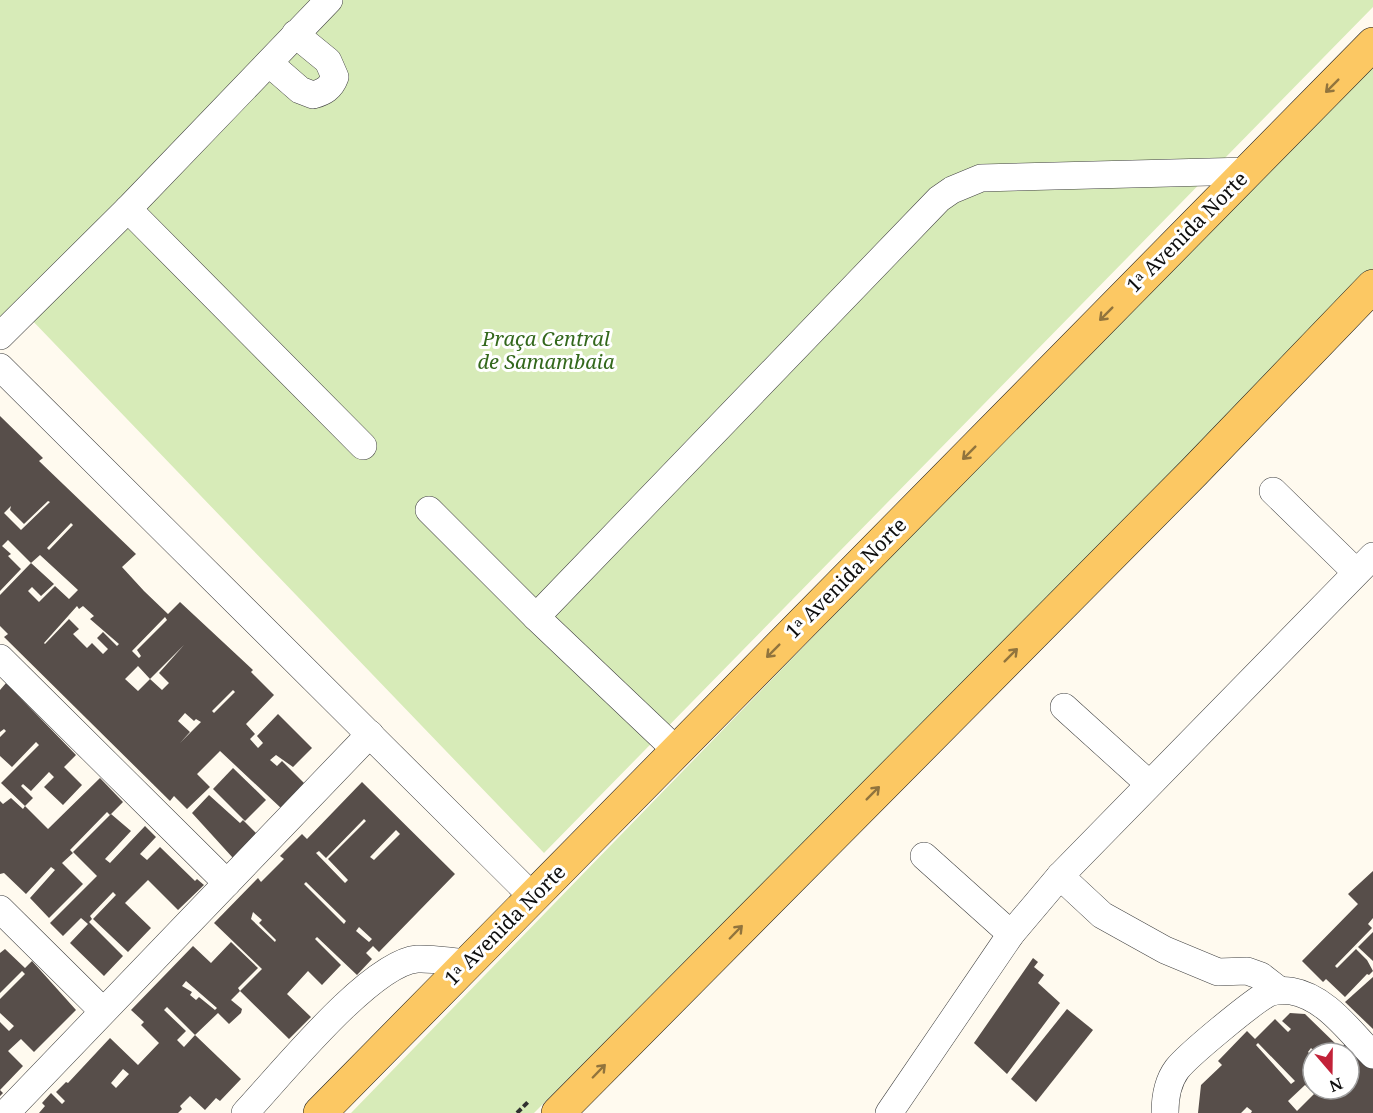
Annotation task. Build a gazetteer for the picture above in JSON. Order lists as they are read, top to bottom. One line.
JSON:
{"streets":{"main road":["1ᵃ Avenida Norte"]},"parks":["Praça Central de Samambaia"],"north":"bottom"}
